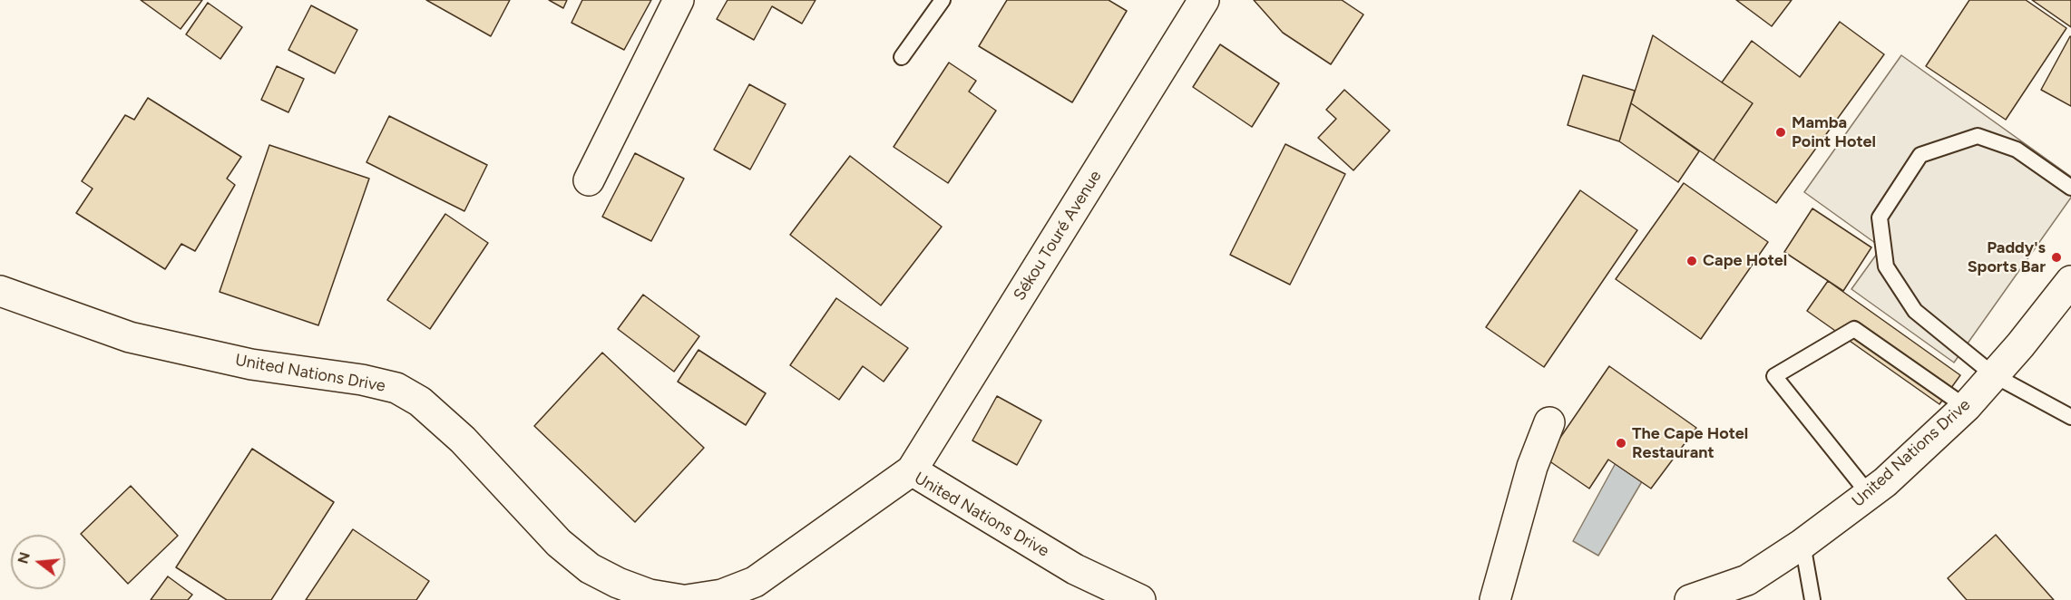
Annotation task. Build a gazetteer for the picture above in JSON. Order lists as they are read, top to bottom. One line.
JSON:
{"streets":{"main road":["Sékou Touré Avenue","United Nations Drive"]},"crossings":[["Sékou Touré Avenue","United Nations Drive"]],"places":["Mamba Point Hotel","Paddy's Sports Bar","Cape Hotel","The Cape Hotel Restaurant"],"north":"left"}
